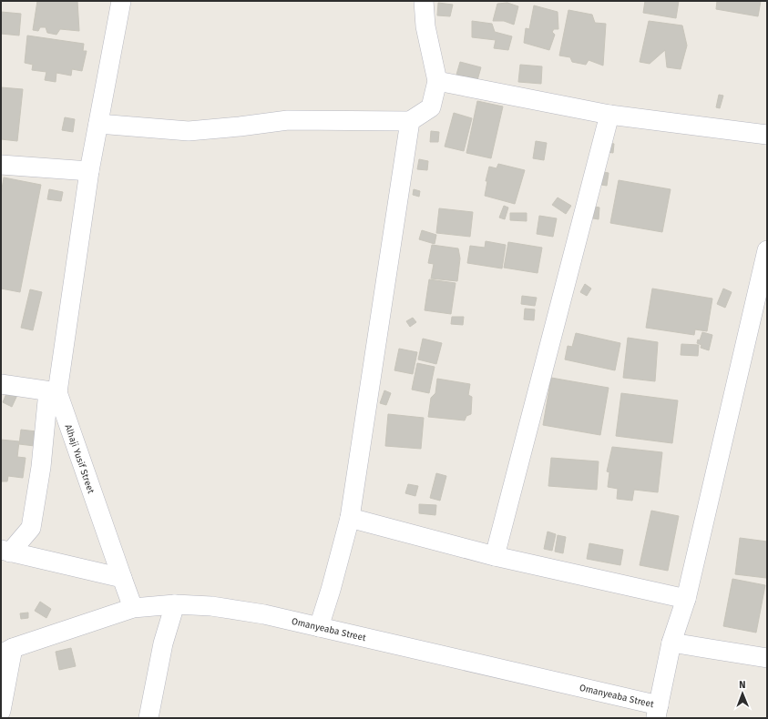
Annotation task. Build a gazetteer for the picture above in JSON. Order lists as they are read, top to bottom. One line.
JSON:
{"streets":{"street":["Alhaji Yusif Street","Omanyeaba Street"]},"crossings":[["Alhaji Yusif Street","Omanyeaba Street"]],"north":"top"}
